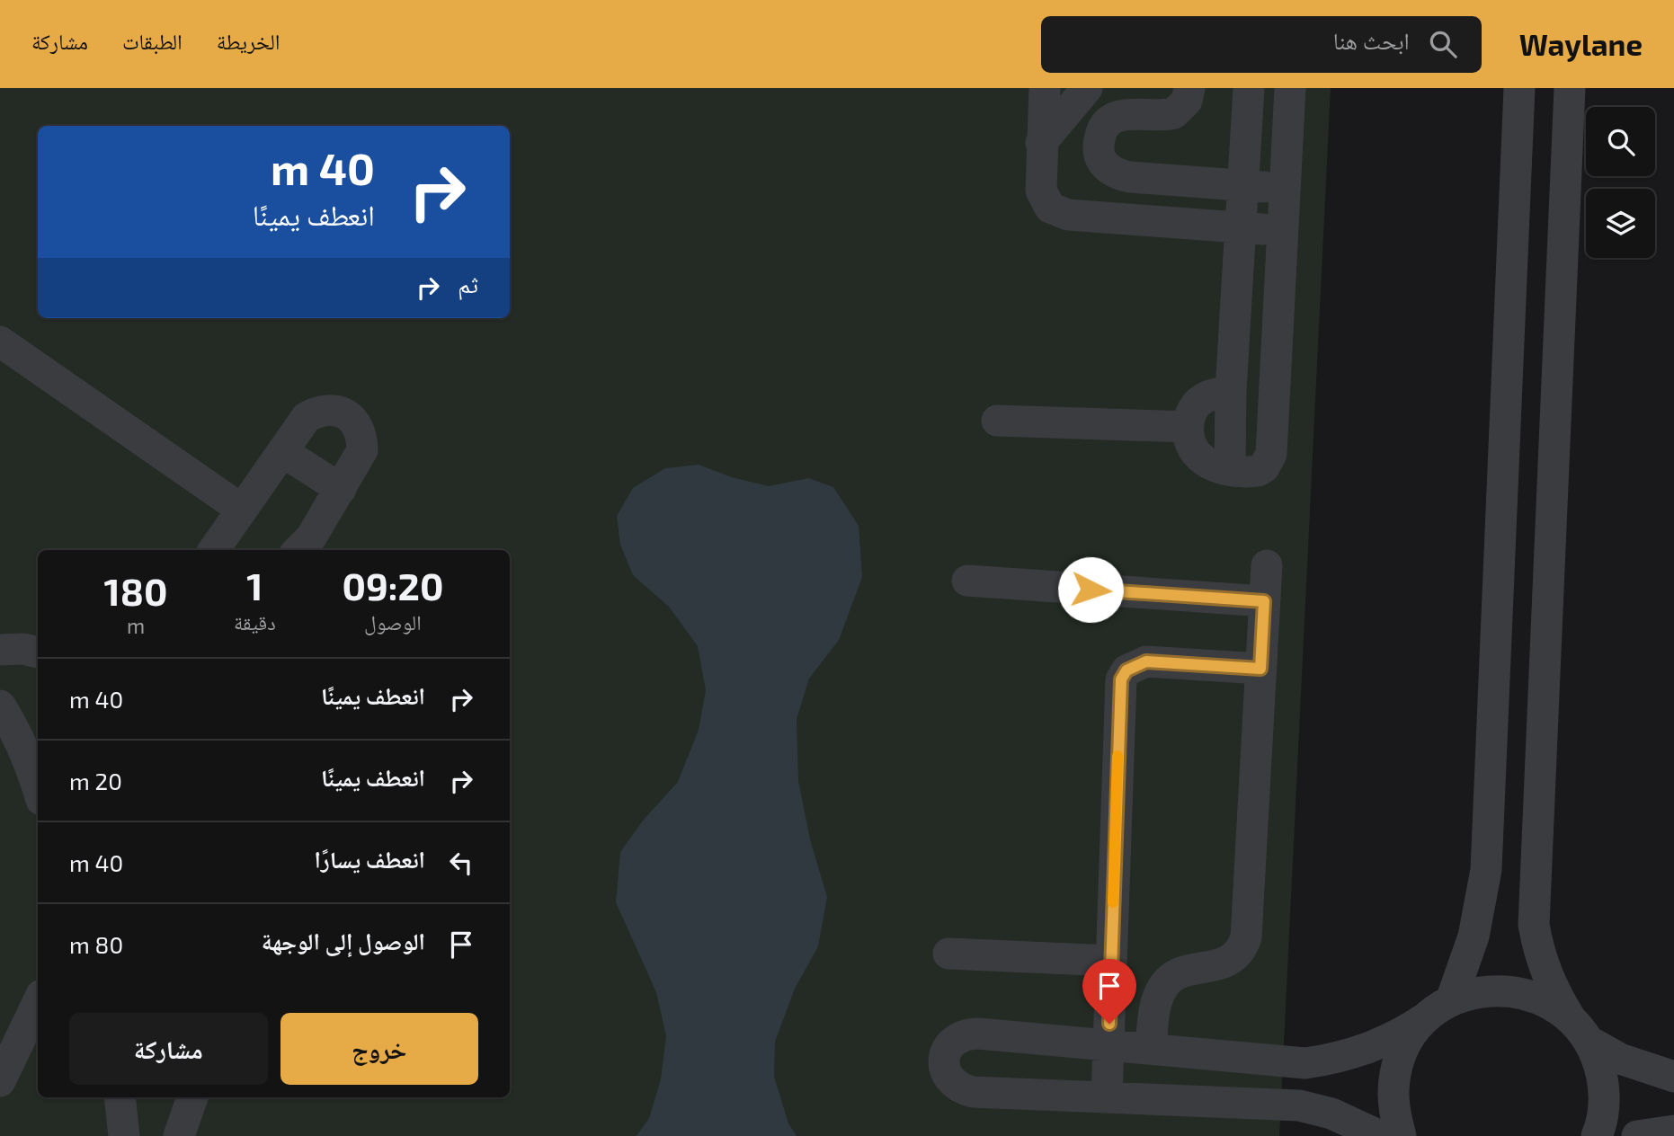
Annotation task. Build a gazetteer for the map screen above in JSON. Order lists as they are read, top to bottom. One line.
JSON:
{"page":{"header":"Waylane","search":"ابحث هنا","nav":["الخريطة","الطبقات","مشاركة"],"turn":["40 m","انعطف يمينًا"],"then":"ثم","eta":["09:20","الوصول","1","دقيقة","180","m"],"list":[{"name":"انعطف يمينًا","value":"40 m"},{"name":"انعطف يمينًا","value":"20 m"},{"name":"انعطف يسارًا","value":"40 m"},{"name":"الوصول إلى الوجهة","value":"80 m"}],"buttons":["خروج","مشاركة"]}}
